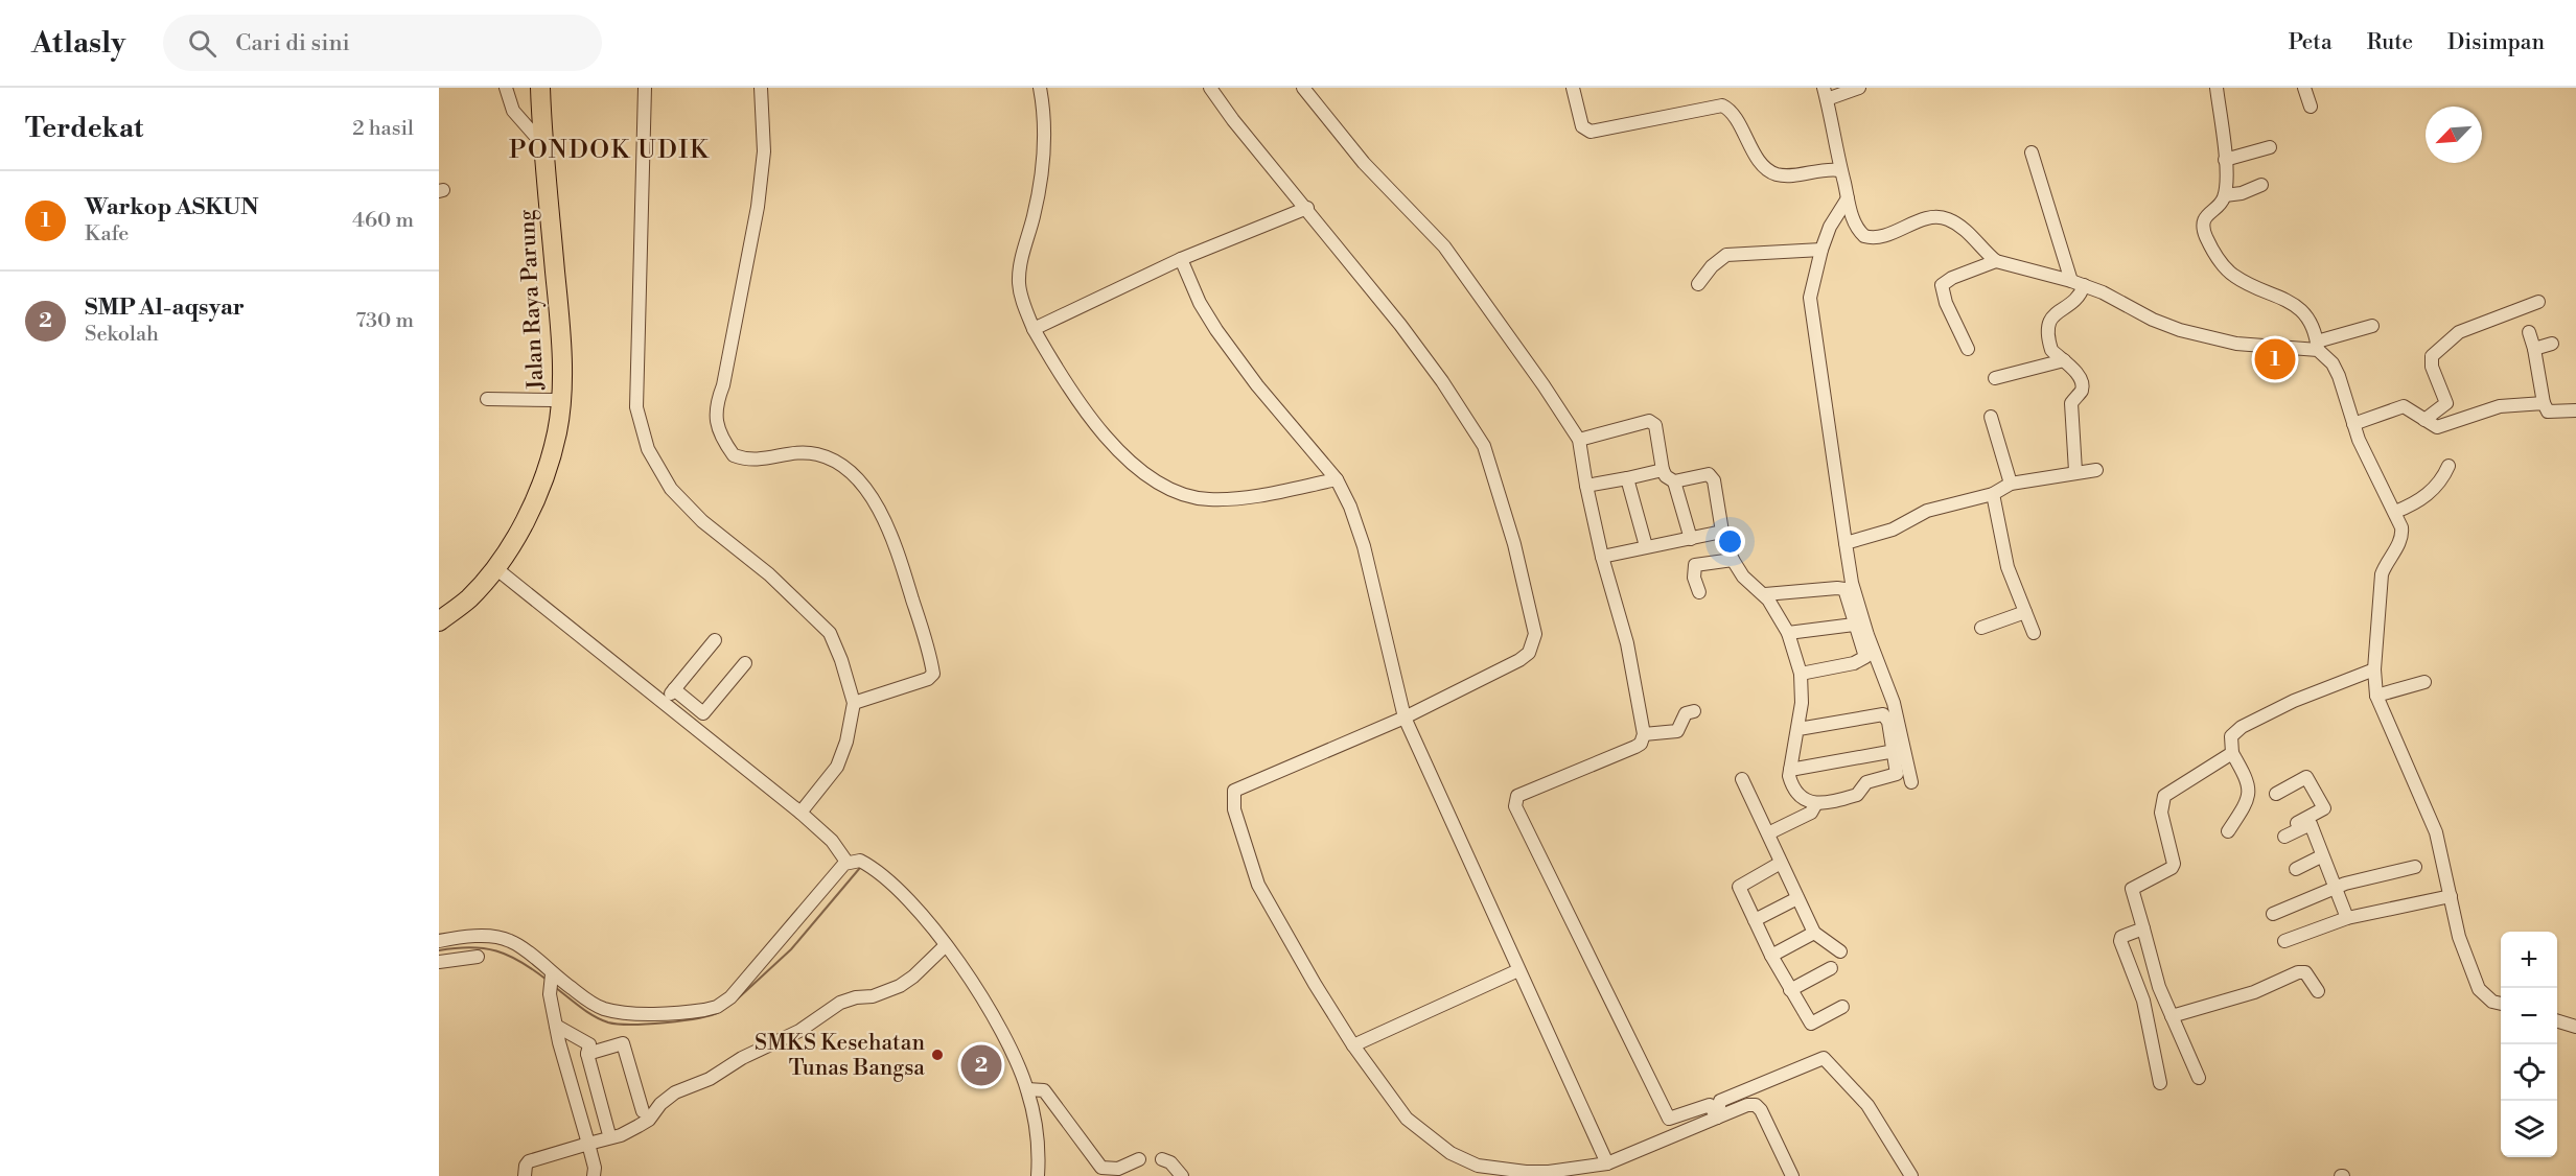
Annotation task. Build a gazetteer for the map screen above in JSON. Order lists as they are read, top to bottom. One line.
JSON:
{"streets":{"highway":["Jalan Raya Parung"]},"districts":["PONDOK UDIK"],"places":["SMKS Kesehatan Tunas Bangsa"],"north":"bottom left","page":{"header":"Atlasly","search":"Cari di sini","nav":["Peta","Rute","Disimpan"],"heading":["Terdekat","2 hasil"],"list":[{"mark":"1","name":"Warkop ASKUN","note":"Kafe","value":"460 m"},{"mark":"2","name":"SMP Al-aqsyar","note":"Sekolah","value":"730 m"}],"pins":["1","2"],"map_buttons":["+","−"]}}
